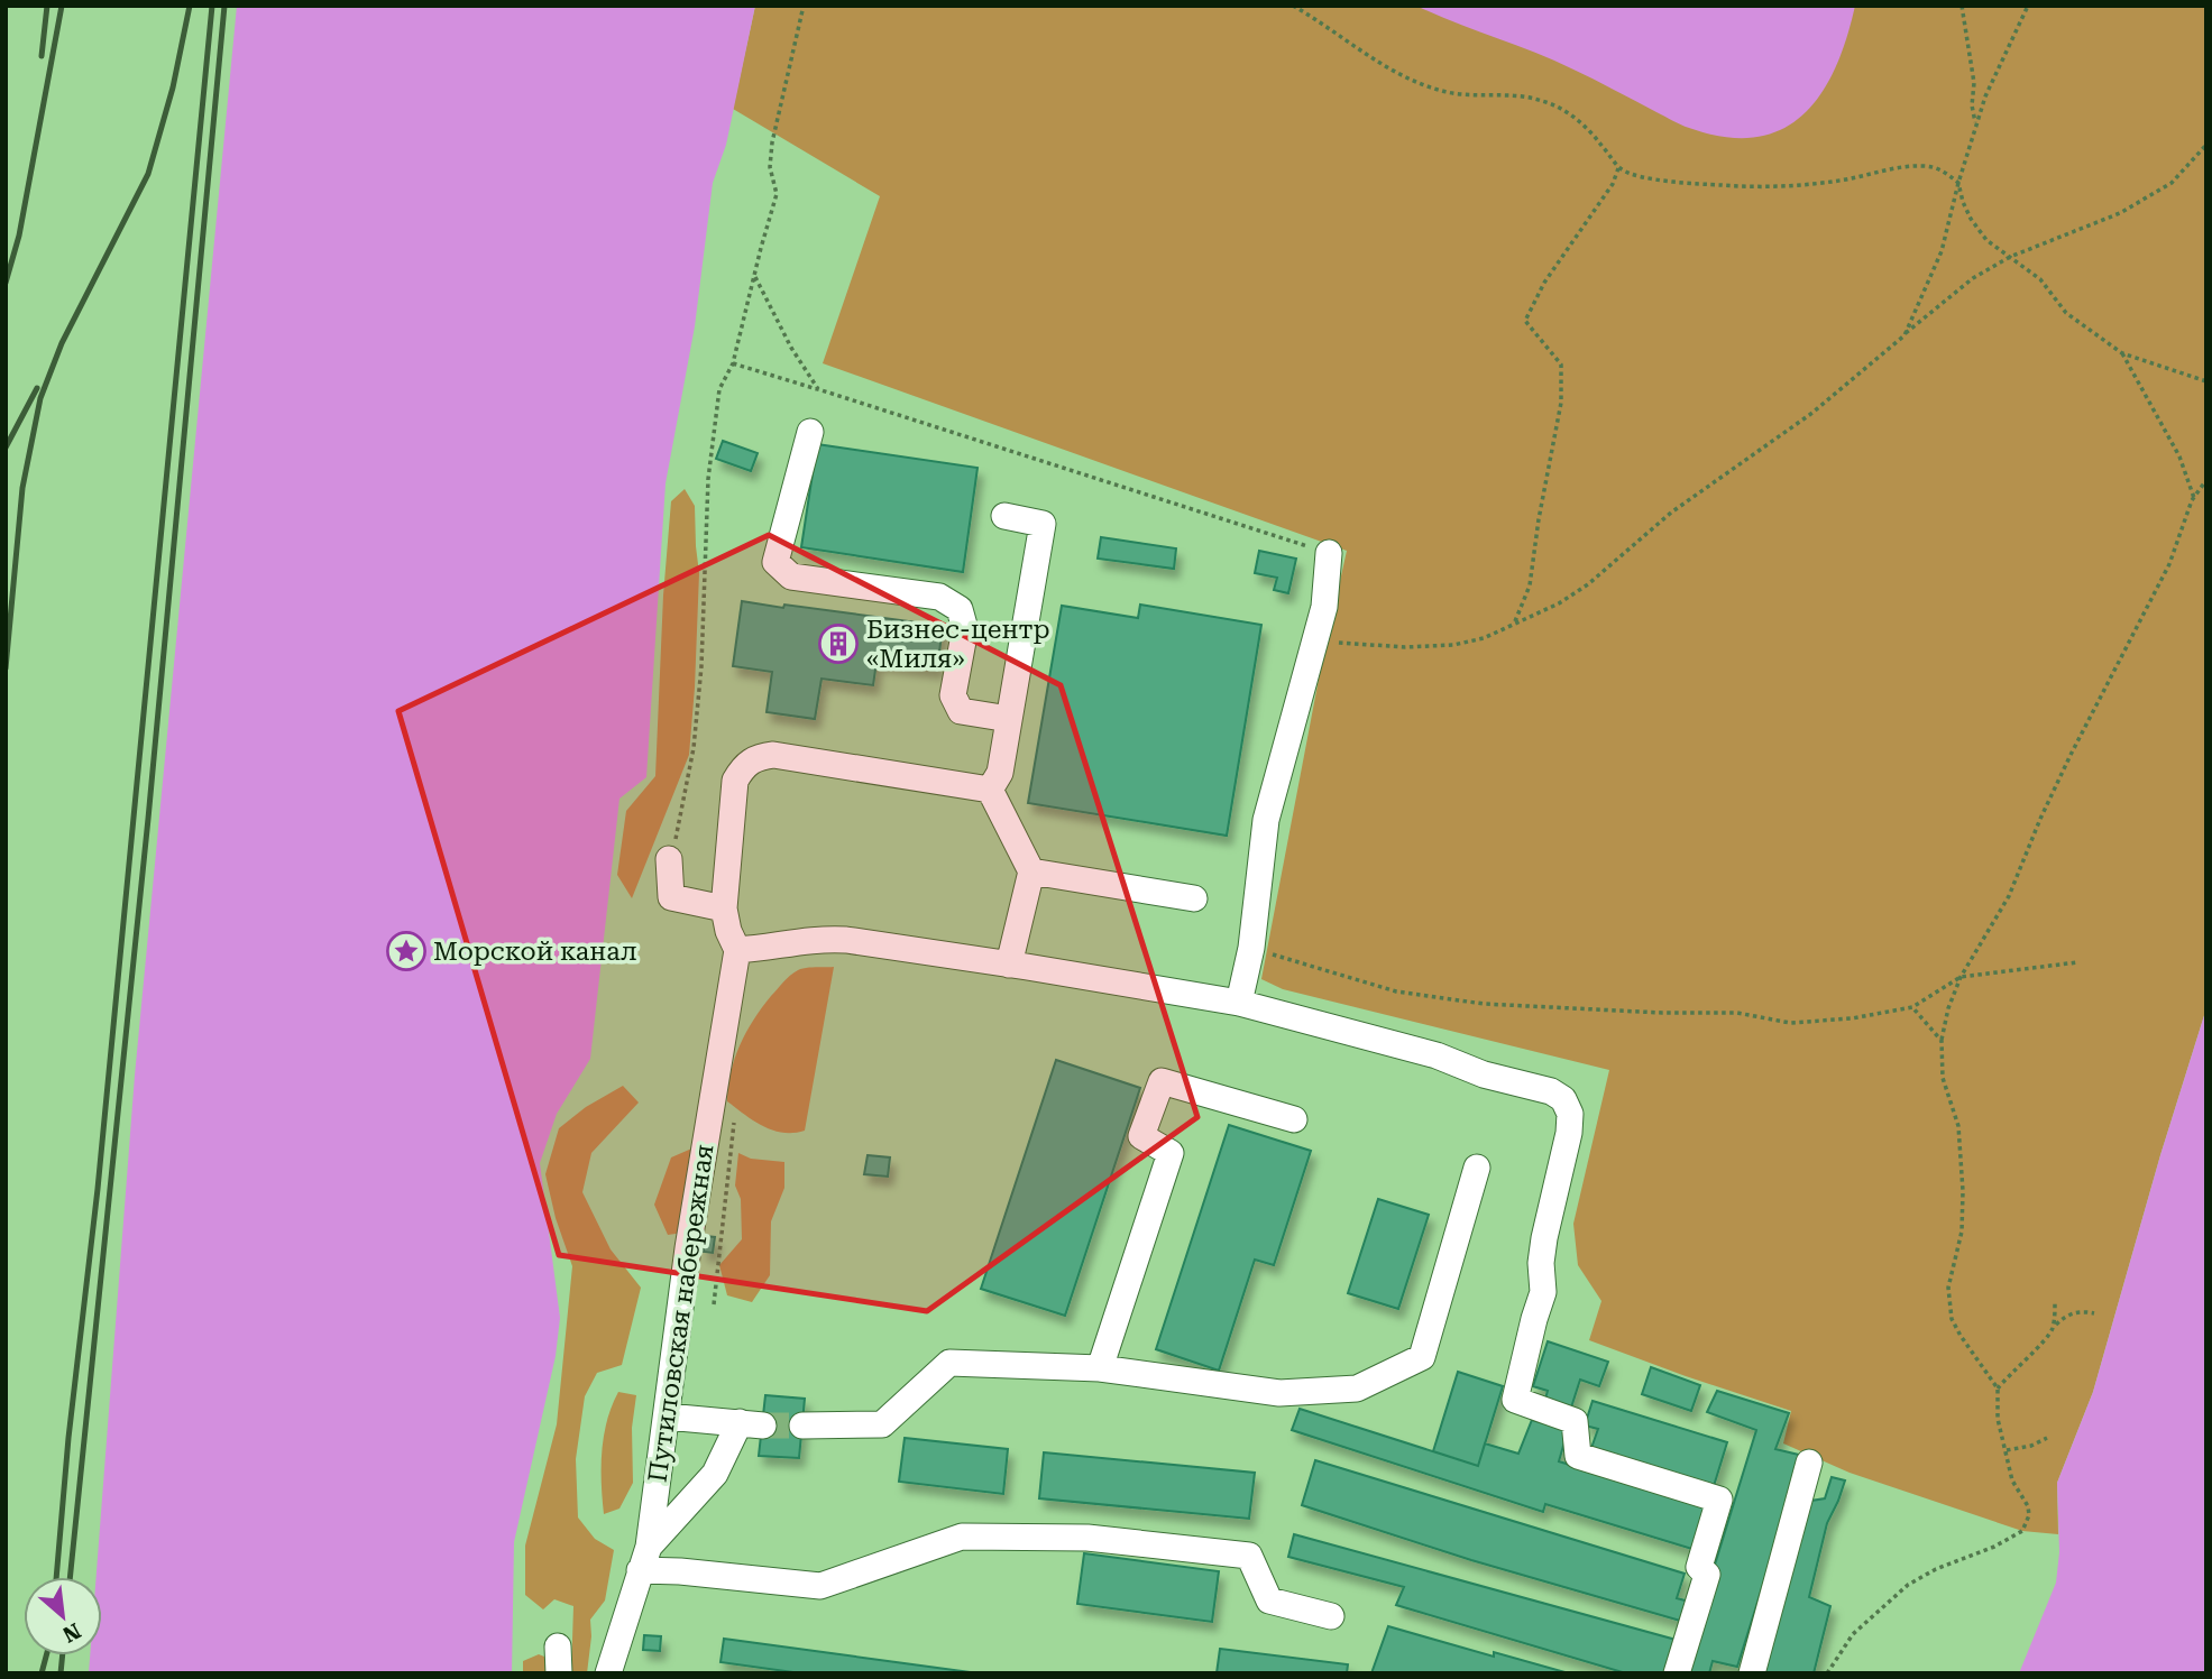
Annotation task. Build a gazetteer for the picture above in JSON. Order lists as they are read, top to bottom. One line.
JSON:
{"streets":{"street":["Путиловская набережная"]},"places":{"building":["Бизнес-центр «Миля»"],"place":["Морской канал"]},"north":"bottom right"}
